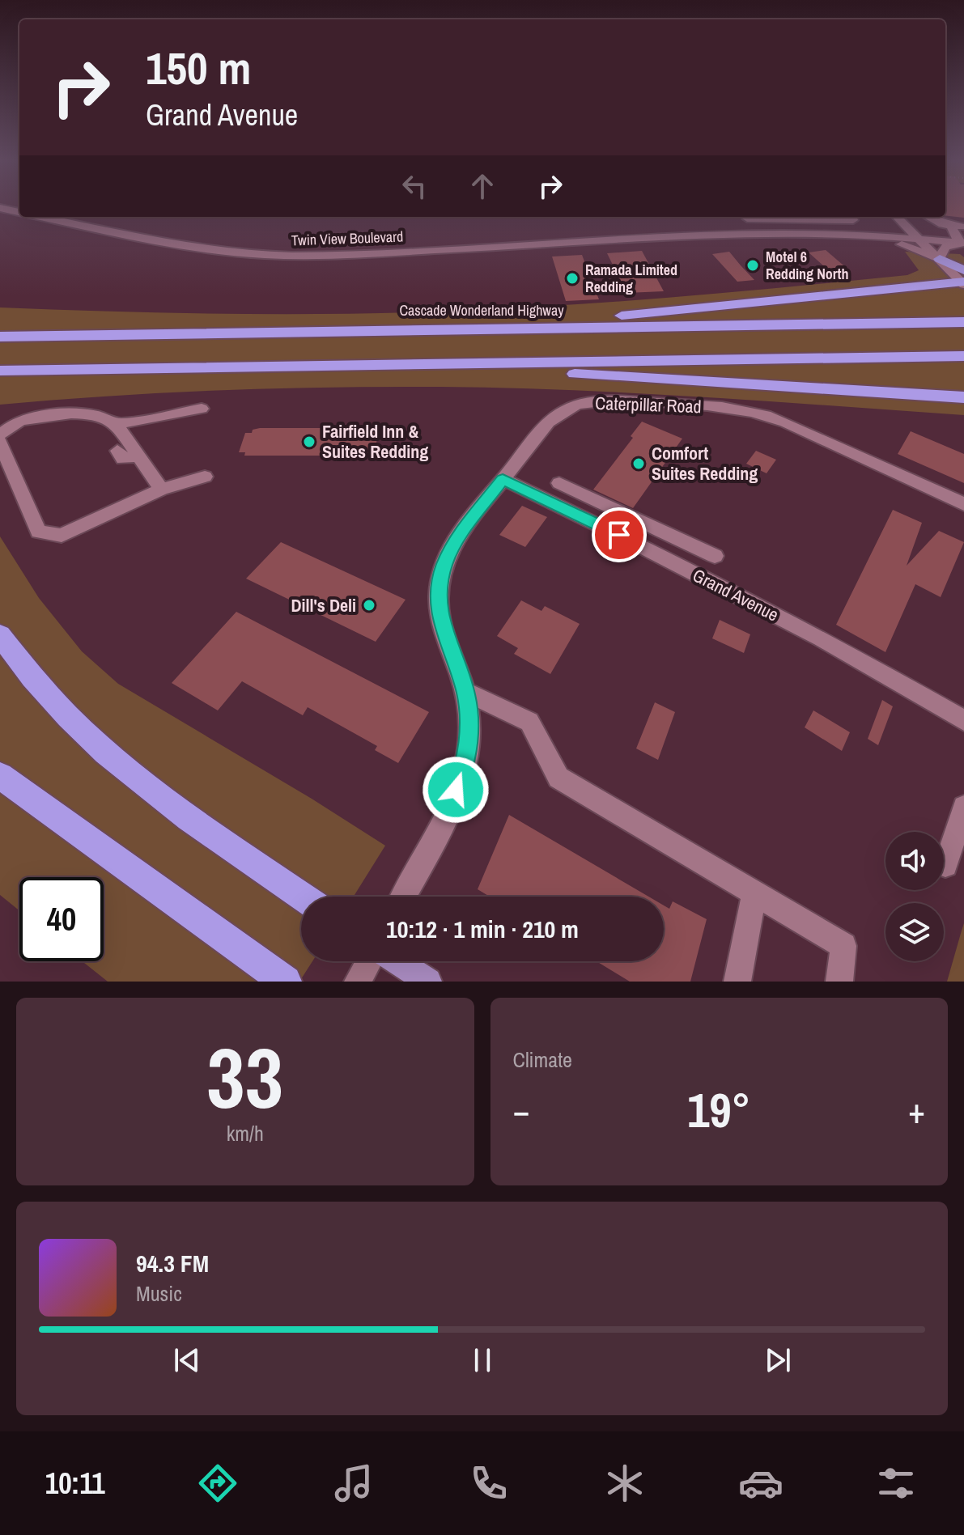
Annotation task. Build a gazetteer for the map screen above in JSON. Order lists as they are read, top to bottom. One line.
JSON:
{"streets":{"highway":["Cascade Wonderland Highway"],"street":["Twin View Boulevard","Caterpillar Road","Grand Avenue"]},"crossings":[["Caterpillar Road","Grand Avenue"]],"places":["Motel 6 Redding North","Ramada Limited Redding","Fairfield Inn & Suites Redding","Comfort Suites Redding","Dill's Deli"],"page":{"turn":["150 m","Grand Avenue"],"limit":"40","trip":"10:12 · 1 min · 210 m","tile":[["33","km/h"],"Climate"],"heat":["−","19°","+"],"song":["94.3 FM","Music"],"tabs":"10:11"}}
